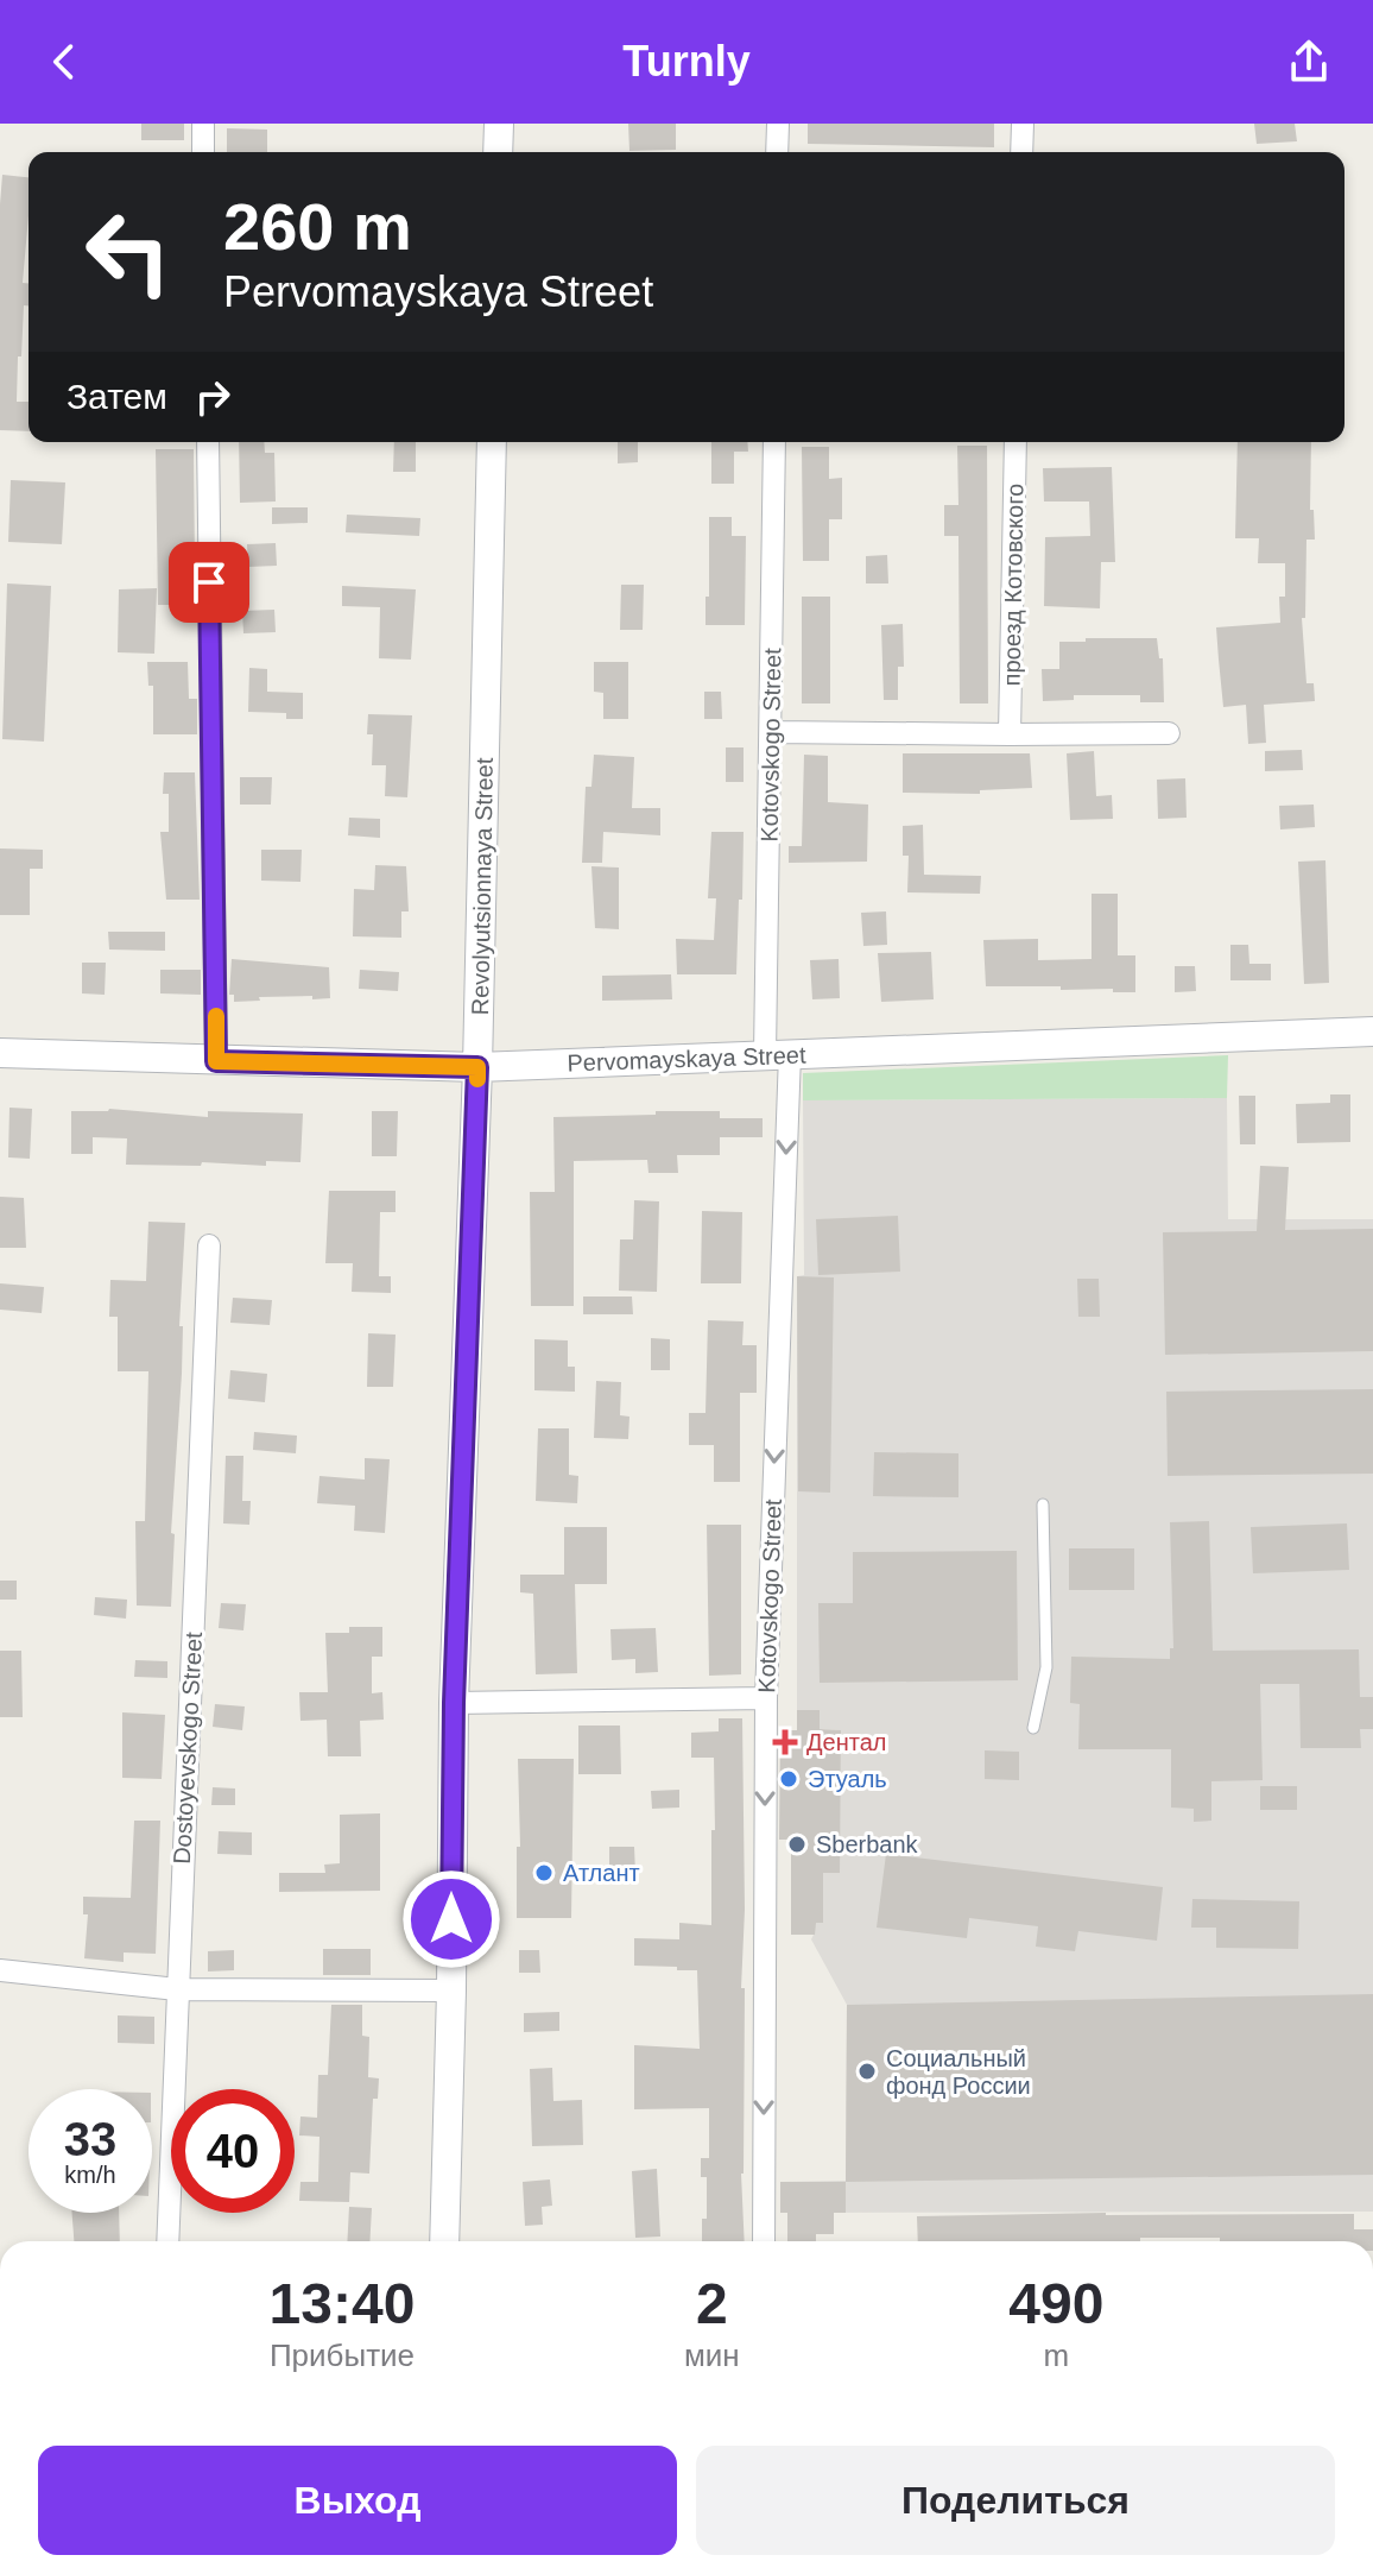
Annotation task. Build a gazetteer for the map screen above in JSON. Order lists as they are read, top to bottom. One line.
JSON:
{"streets":{"street":["проезд Котовского","Kotovskogo Street","Revolyutsionnaya Street","Pervomayskaya Street","Dostoyevskogo Street"]},"crossings":[["Kotovskogo Street","Pervomayskaya Street"],["Revolyutsionnaya Street","Pervomayskaya Street"]],"one_way":["Kotovskogo Street"],"places":{"health":["Дентал"],"other":["Этуаль","Sberbank","Атлант","Социальный фонд России"]},"page":{"header":"Turnly","turn":["260 m","Pervomayskaya Street"],"then":"Затем","speed":"33 km/h","limit":"40","eta":["13:40","Прибытие","2","мин","490","m"],"buttons":["Выход","Поделиться"]}}
